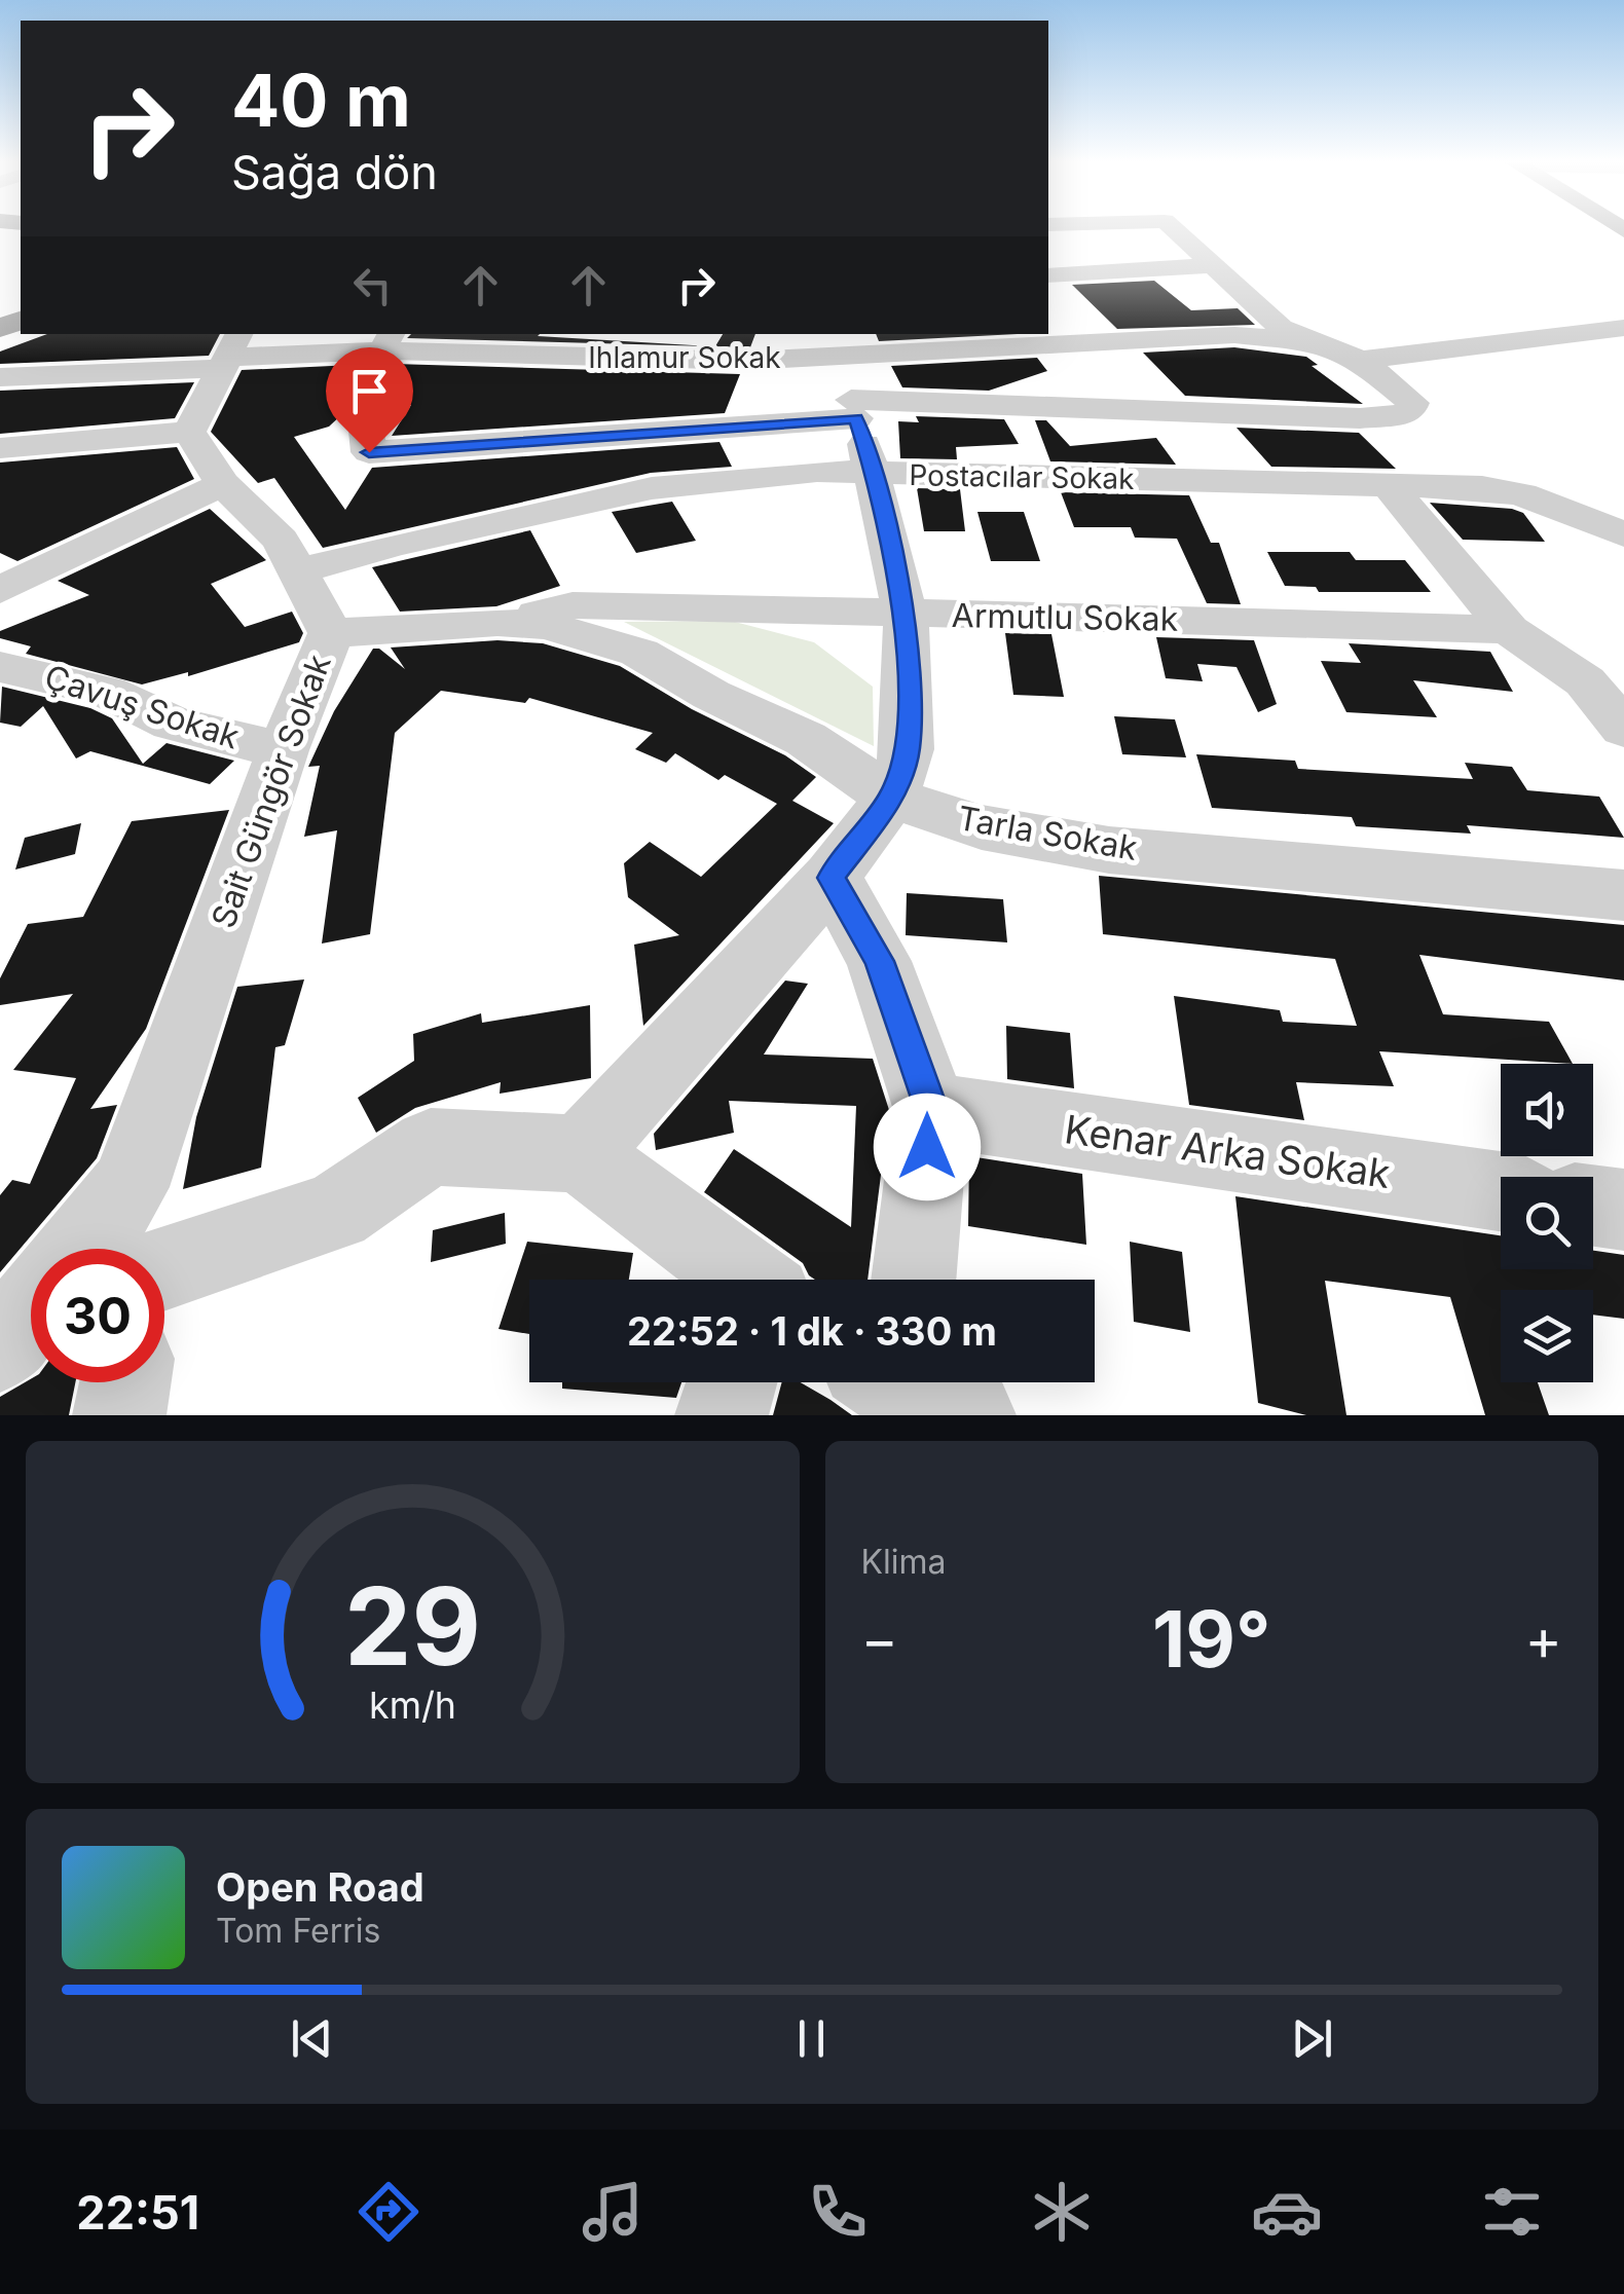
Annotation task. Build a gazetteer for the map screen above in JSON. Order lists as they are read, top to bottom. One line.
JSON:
{"streets":{"street":["Ihlamur Sokak","Postacılar Sokak","Armutlu Sokak","Çavuş Sokak","Sait Güngör Sokak","Tarla Sokak","Kenar Arka Sokak"]},"crossings":[["Postacılar Sokak","Sait Güngör Sokak"],["Armutlu Sokak","Tarla Sokak"],["Çavuş Sokak","Sait Güngör Sokak"],["Sait Güngör Sokak","Tarla Sokak"]],"page":{"turn":["40 m","Sağa dön"],"limit":"30","trip":"22:52 · 1 dk · 330 m","tile":"Klima","heat":["−","19°","+"],"song":["Open Road","Tom Ferris"],"tabs":"22:51","gauge":["29","km/h"]}}
